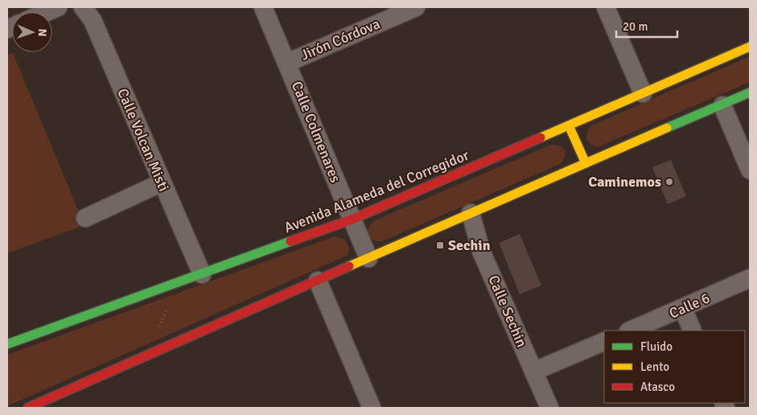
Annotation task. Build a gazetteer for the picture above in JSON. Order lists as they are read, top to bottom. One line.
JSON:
{"streets":{"main road":["Avenida Alameda del Corregidor"],"street":["Jirón Córdova","Calle Colmenares","Calle Volcan Misti","Calle 6","Calle Sechin"]},"crossings":[["Jirón Córdova","Calle Colmenares"],["Calle Colmenares","Avenida Alameda del Corregidor"],["Calle Volcan Misti","Avenida Alameda del Corregidor"]],"places":{"other":["Caminemos"],"transit":["Sechin"]},"legend":["Fluido","Lento","Atasco"],"scale_bar":"20 m","north":"right"}
